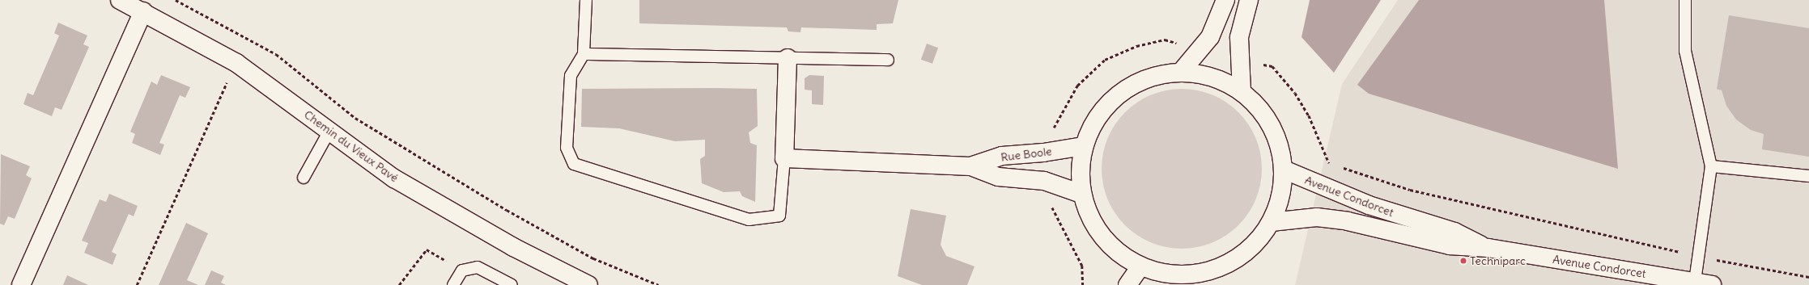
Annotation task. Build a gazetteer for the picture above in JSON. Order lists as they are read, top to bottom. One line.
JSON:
{"streets":{"street":["Chemin du Vieux Pavé","Rue Boole","Avenue Condorcet"]},"places":["Techniparc"]}
